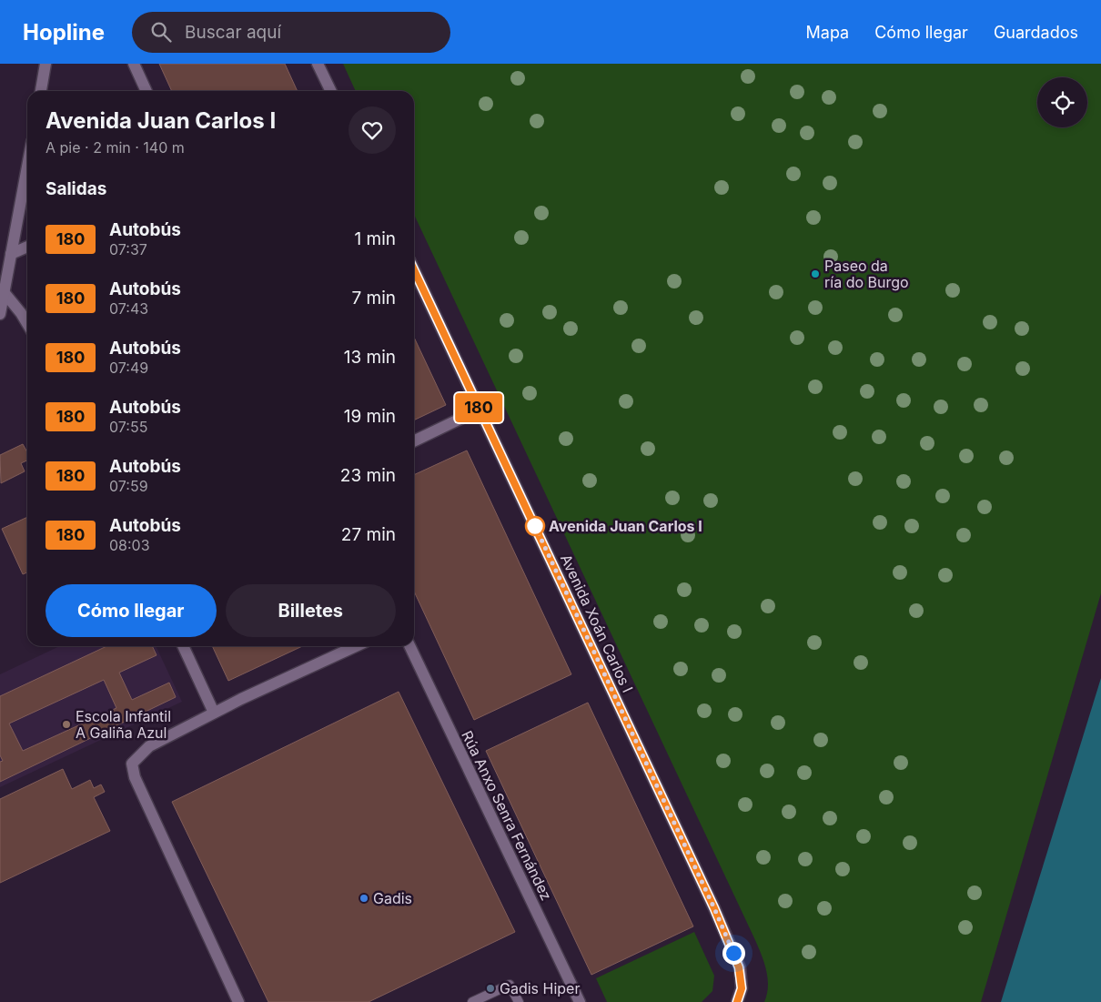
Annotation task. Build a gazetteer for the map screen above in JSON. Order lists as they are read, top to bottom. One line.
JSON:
{"streets":{"street":["Avenida Xoán Carlos I","Rúa Anxo Senra Fernández"]},"places":["Paseo da ría do Burgo","Avenida Juan Carlos I","Escola Infantil A Galiña Azul","Gadis","Gadis Hiper"],"lines":["bus line 180"],"page":{"header":"Hopline","search":"Buscar aquí","nav":["Mapa","Cómo llegar","Guardados"],"on_map":"180","heading":[["Avenida Juan Carlos I","A pie · 2 min · 140 m"],"Salidas"],"list":[{"mark":"180","name":"Autobús","note":"07:37","value":"1 min"},{"mark":"180","name":"Autobús","note":"07:43","value":"7 min"},{"mark":"180","name":"Autobús","note":"07:49","value":"13 min"},{"mark":"180","name":"Autobús","note":"07:55","value":"19 min"},{"mark":"180","name":"Autobús","note":"07:59","value":"23 min"},{"mark":"180","name":"Autobús","note":"08:03","value":"27 min"}],"buttons":["Cómo llegar","Billetes"]}}
